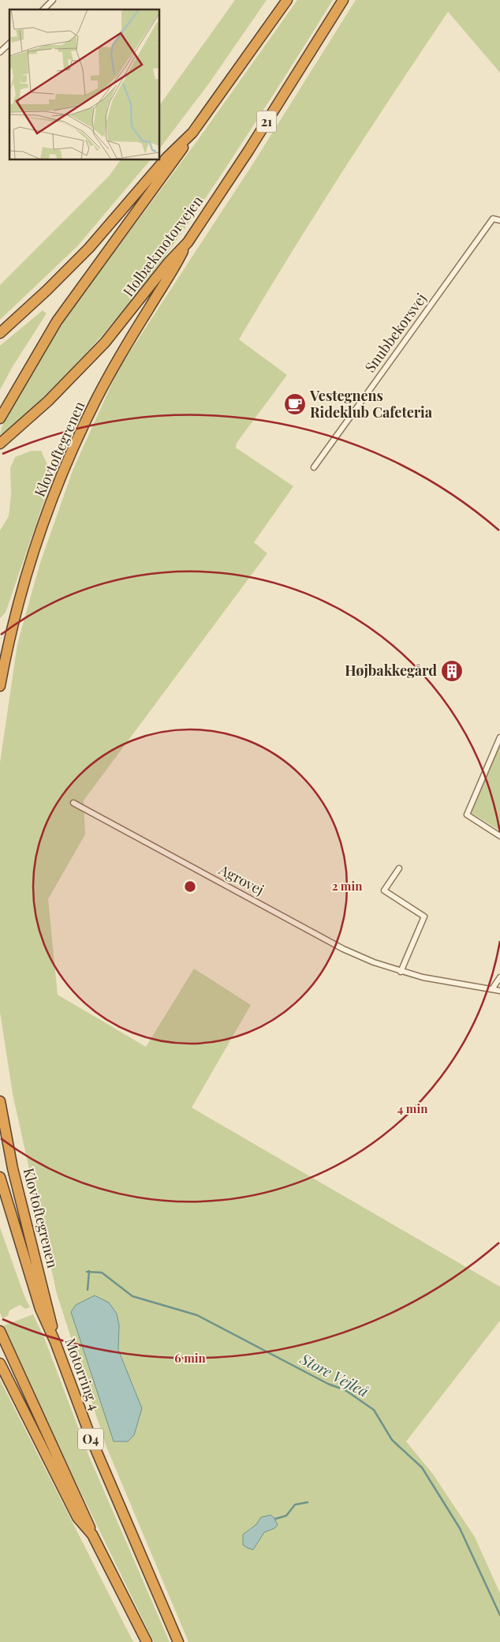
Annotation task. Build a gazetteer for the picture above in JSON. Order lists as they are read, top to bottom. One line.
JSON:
{"streets":{"highway":["21","Holbækmotorvejen","Klovtoftegrenen","Motorring 4","O4"],"street":["Snubbekorsvej","Agrovej"]},"crossings":[["Holbækmotorvejen","Klovtoftegrenen"],["Klovtoftegrenen","Motorring 4"]],"water":["Store Vejleå"],"places":{"cafe":["Vestegnens Rideklub Cafeteria"],"building":["Højbakkegård"]},"rings":["2 min","4 min","6 min"]}
